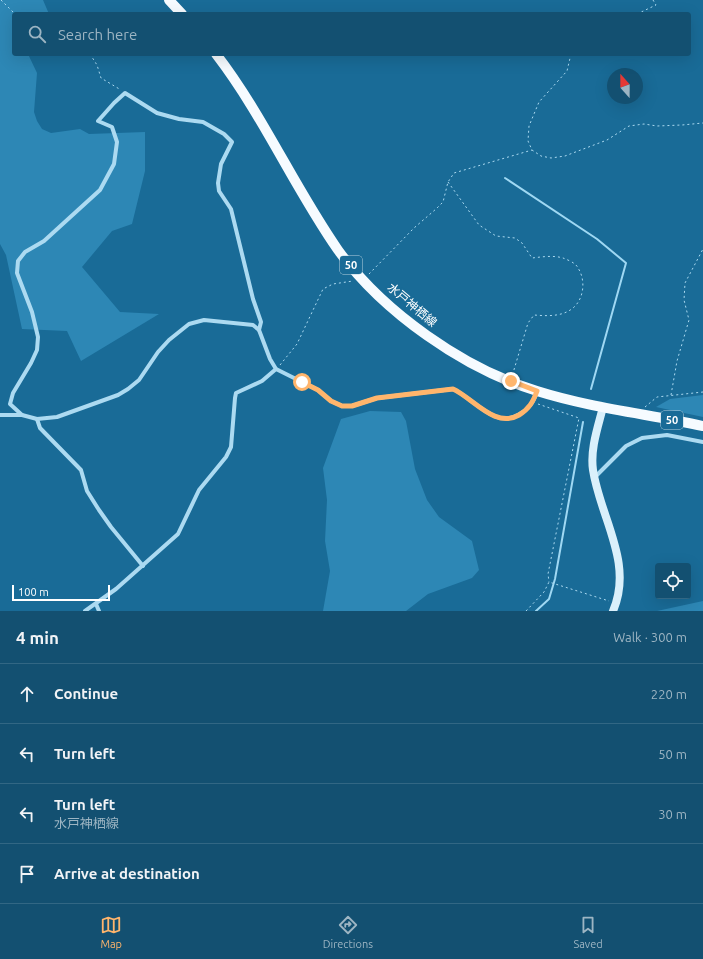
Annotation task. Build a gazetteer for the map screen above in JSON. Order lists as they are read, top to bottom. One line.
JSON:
{"streets":{"main road":["50","水戸神栖線"]},"scale_bar":"100 m","north":"top","page":{"search":"Search here","scale":"100 m","heading":["4 min","Walk · 300 m"],"list":[["Continue","220 m"],["Turn left","50 m"],["Turn left","水戸神栖線","30 m"],"Arrive at destination"],"nav":["Map","Directions","Saved"]}}
